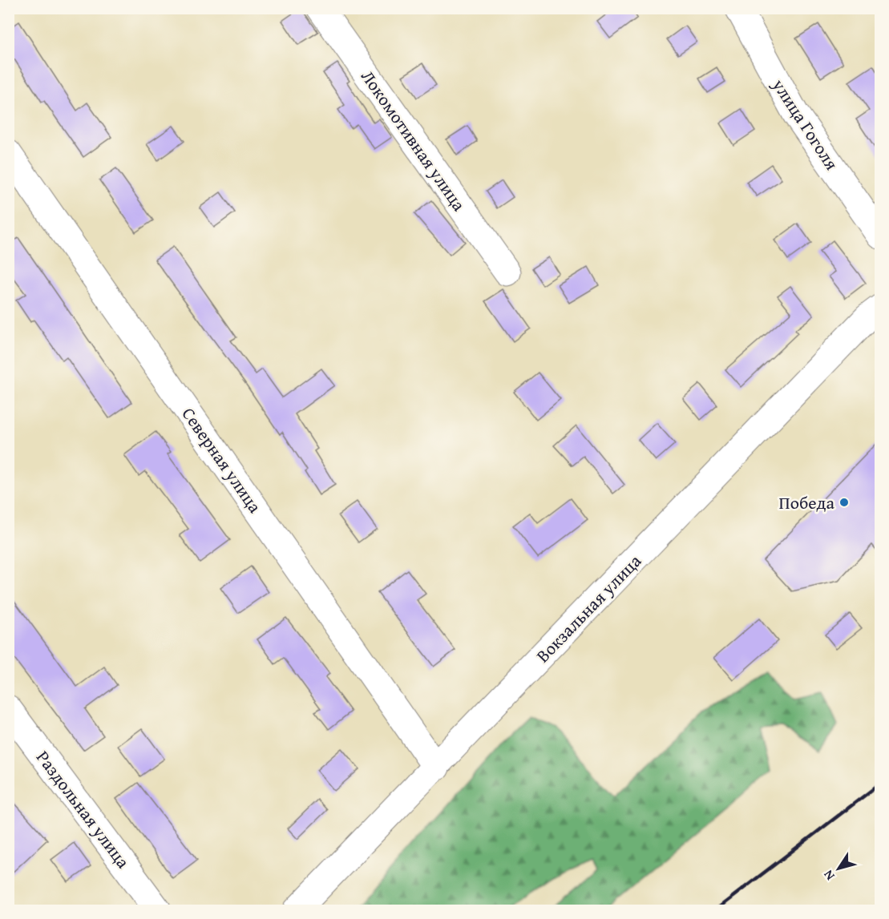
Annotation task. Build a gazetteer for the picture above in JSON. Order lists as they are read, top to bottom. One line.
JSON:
{"streets":{"street":["улица Гоголя","Локомотивная улица","Северная улица","Вокзальная улица","Раздольная улица"]},"crossings":[["Северная улица","Вокзальная улица"]],"places":["Победа"],"north":"bottom left"}
